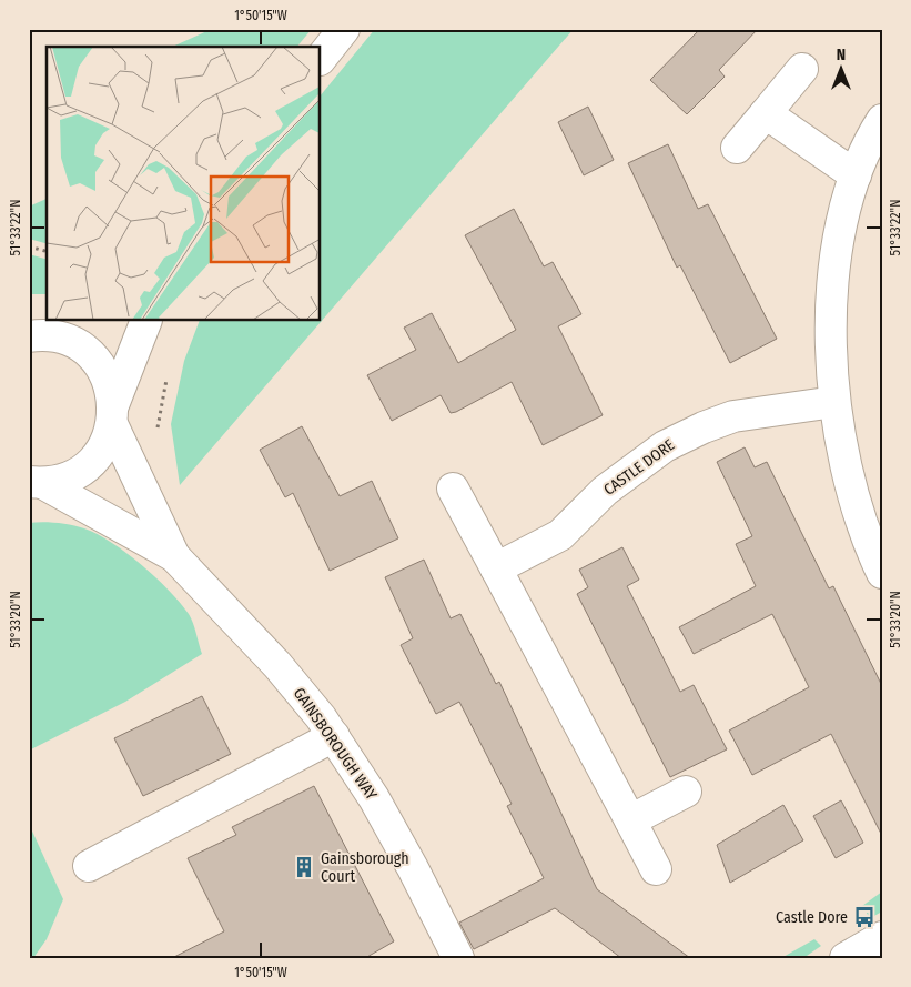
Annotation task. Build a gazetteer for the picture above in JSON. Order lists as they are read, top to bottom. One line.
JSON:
{"streets":{"street":["CASTLE DORE","GAINSBOROUGH WAY"]},"places":{"building":["Gainsborough Court"],"bus stop":["Castle Dore"]},"north":"top","coordinates":["1°50'15\"W","51°33'22\"N","51°33'20\"N"]}
